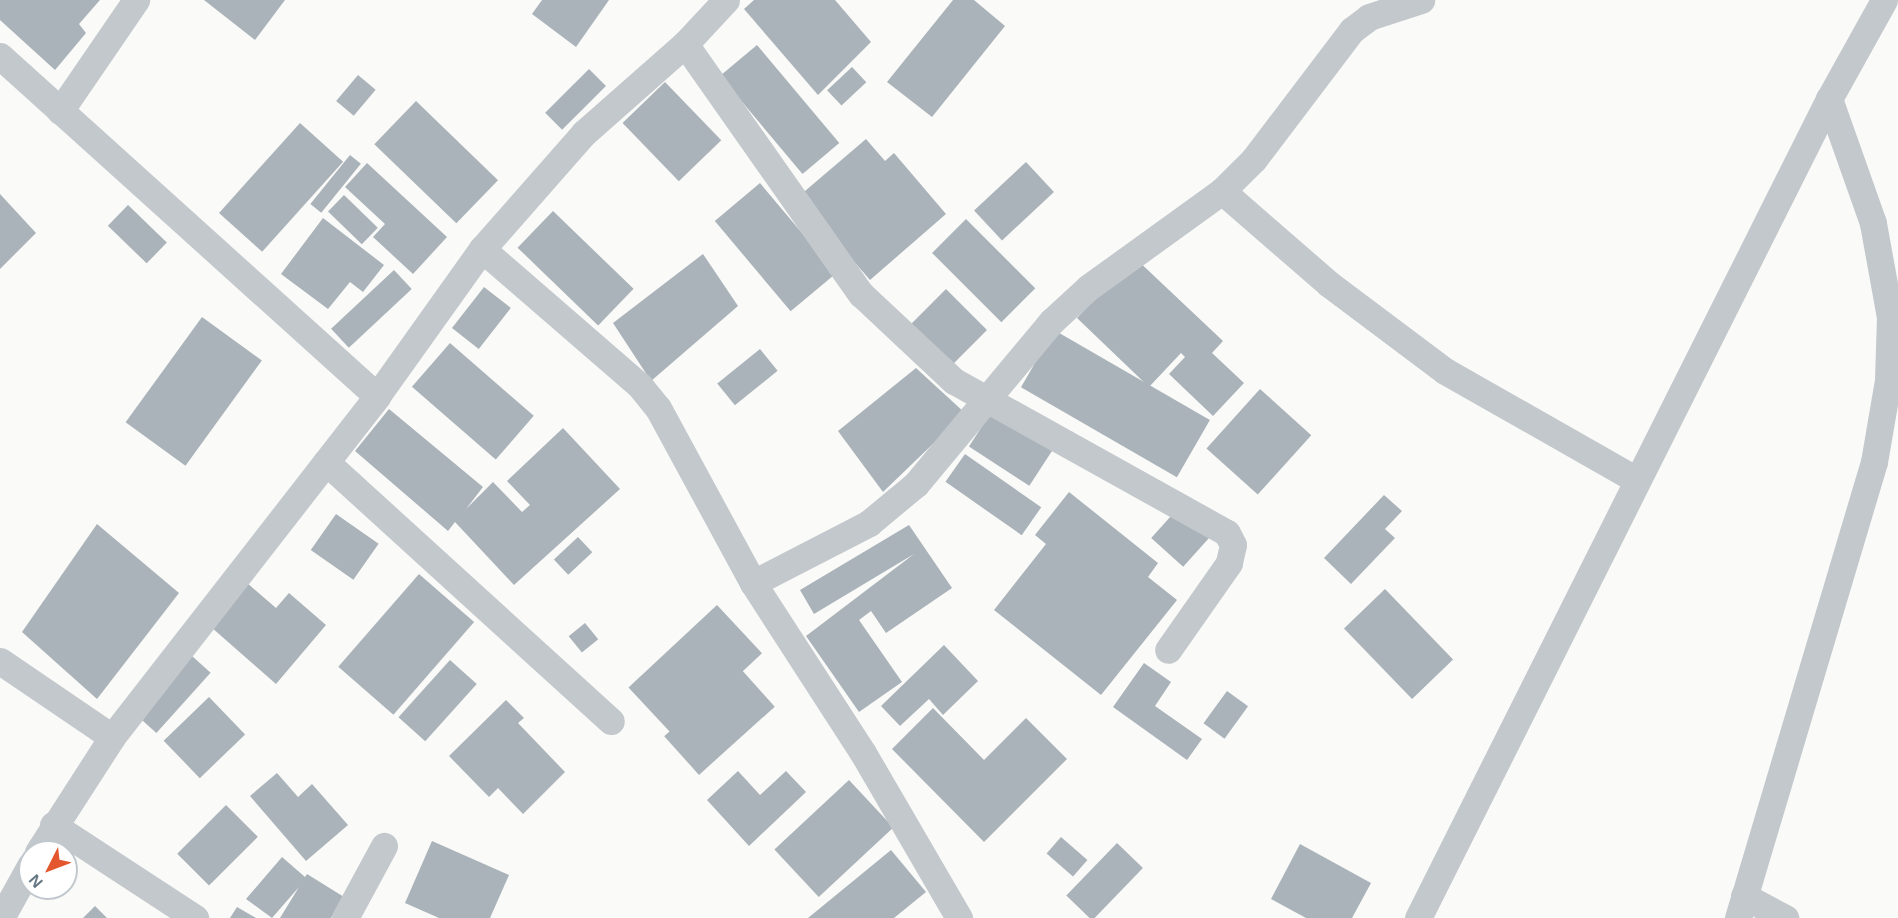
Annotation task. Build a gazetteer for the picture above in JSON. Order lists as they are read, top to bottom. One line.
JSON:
{"north":"bottom left"}
